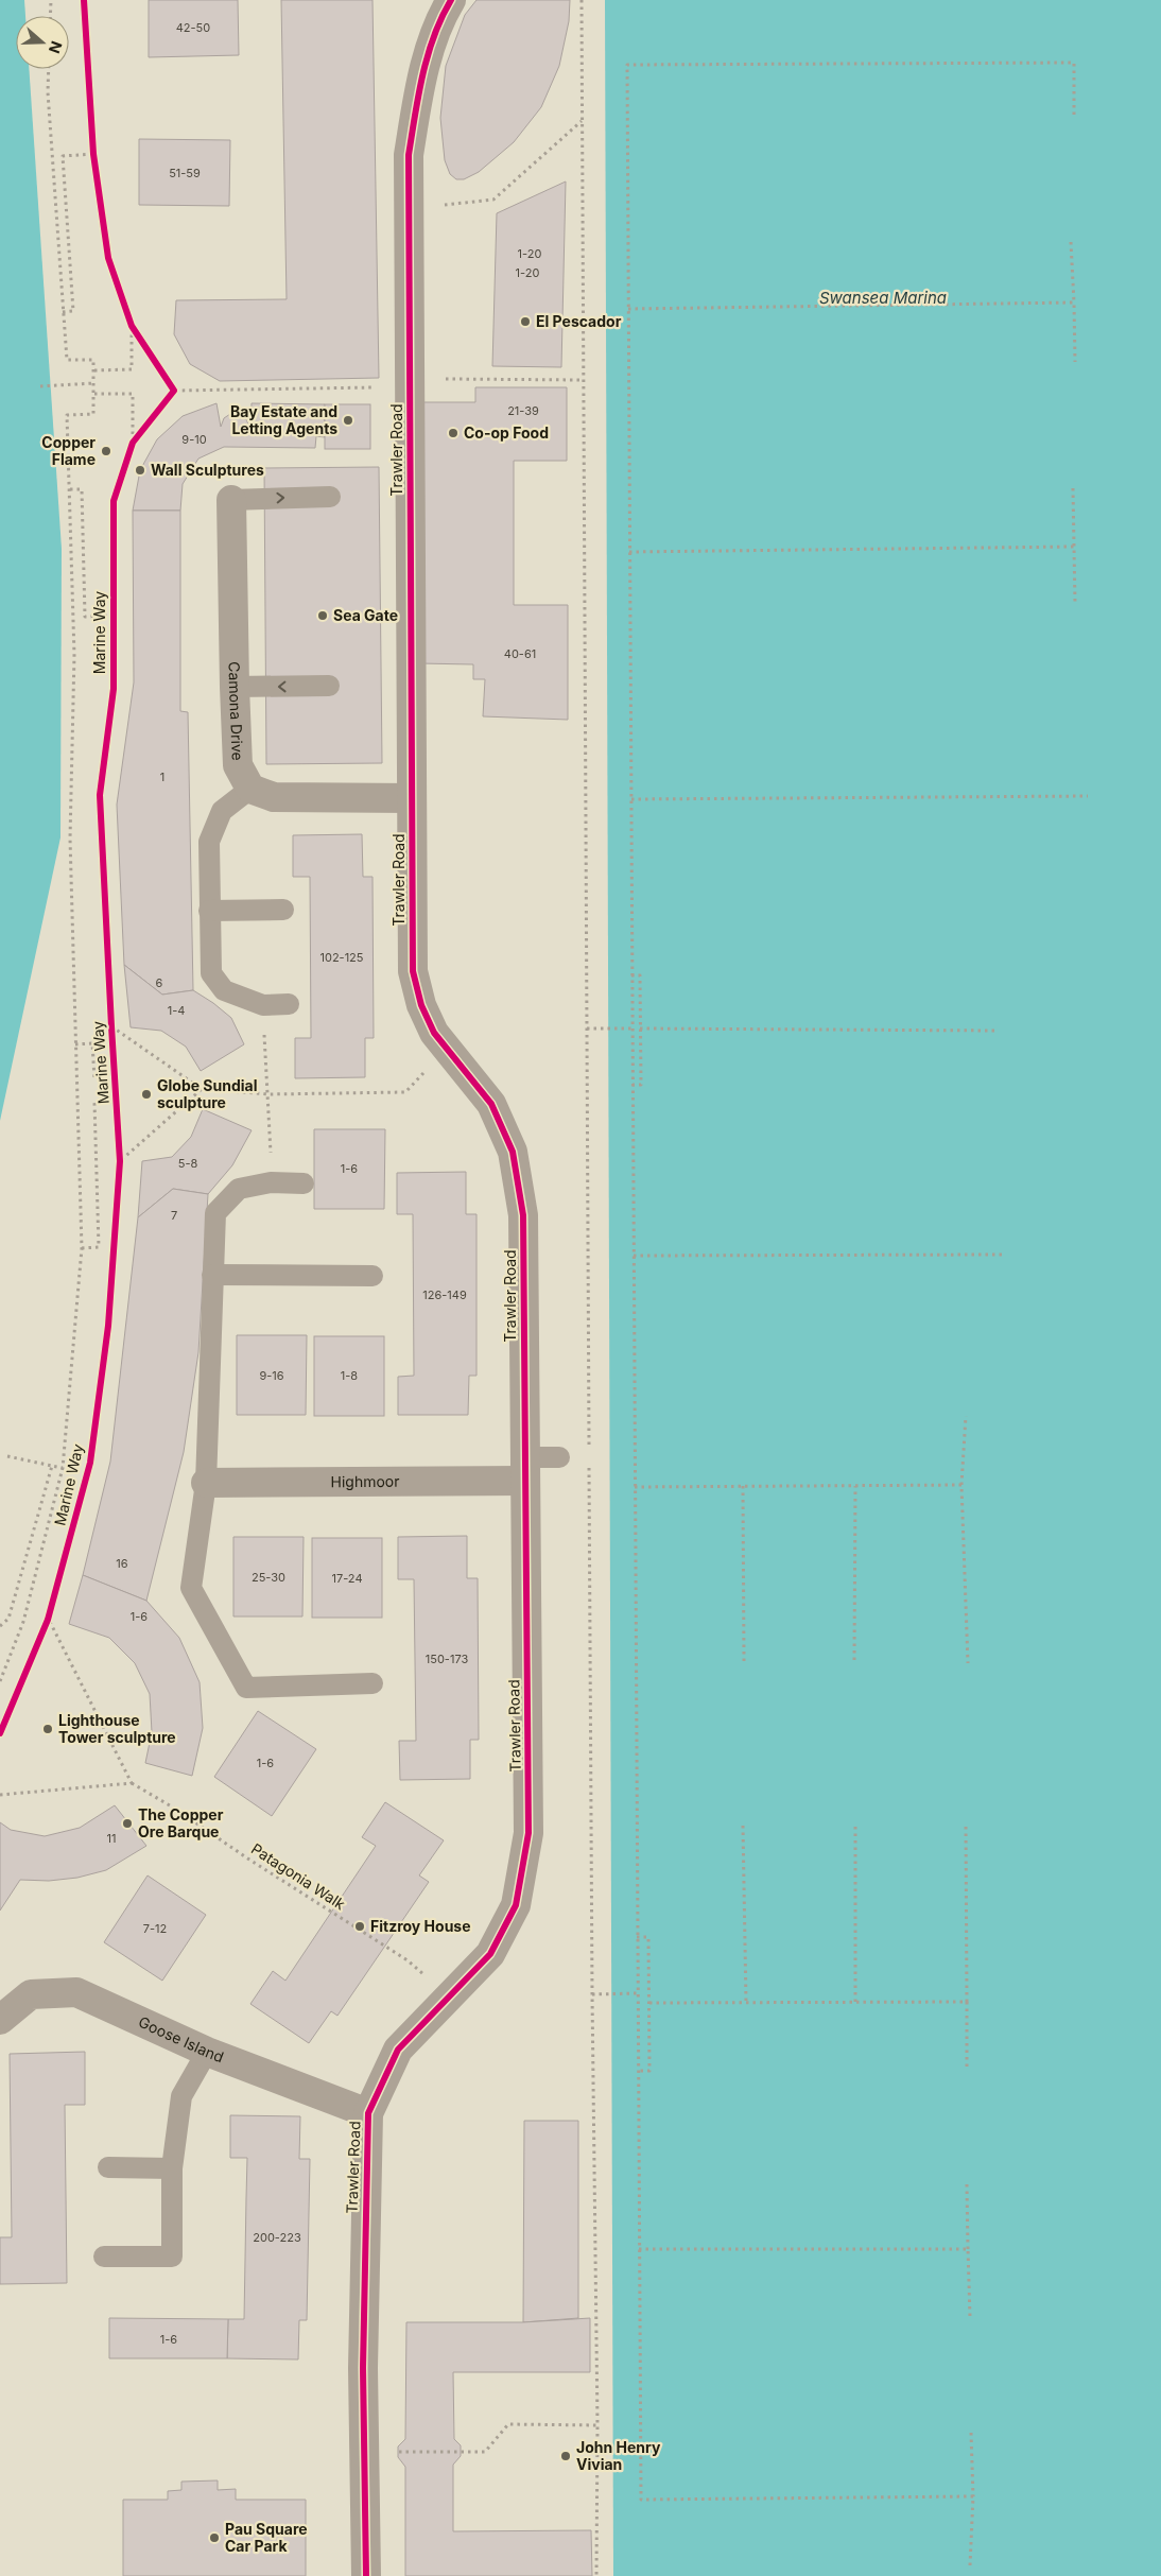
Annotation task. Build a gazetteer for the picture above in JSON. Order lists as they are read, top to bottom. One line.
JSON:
{"streets":{"street":["Trawler Road","Camona Drive","Highmoor","Goose Island"],"path":["Patagonia Walk"],"cycle path":["Marine Way"]},"crossings":[["Trawler Road","Highmoor"],["Trawler Road","Patagonia Walk"],["Trawler Road","Goose Island"]],"water":["Swansea Marina"],"places":["El Pescador","Bay Estate and Letting Agents","Co-op Food","Copper Flame","Wall Sculptures","Sea Gate","Globe Sundial sculpture","Lighthouse Tower sculpture","The Copper Ore Barque","Fitzroy House","John Henry Vivian","Pau Square Car Park"],"house_numbers":["42-50","51-59","1-20","1-20","21-39","9-10","40-61","1","102-125","6","1-4","5-8","1-6","7","126-149","9-16","1-8","16","25-30","17-24","1-6","150-173","1-6","11","7-12","200-223","1-6"],"north":"right"}
